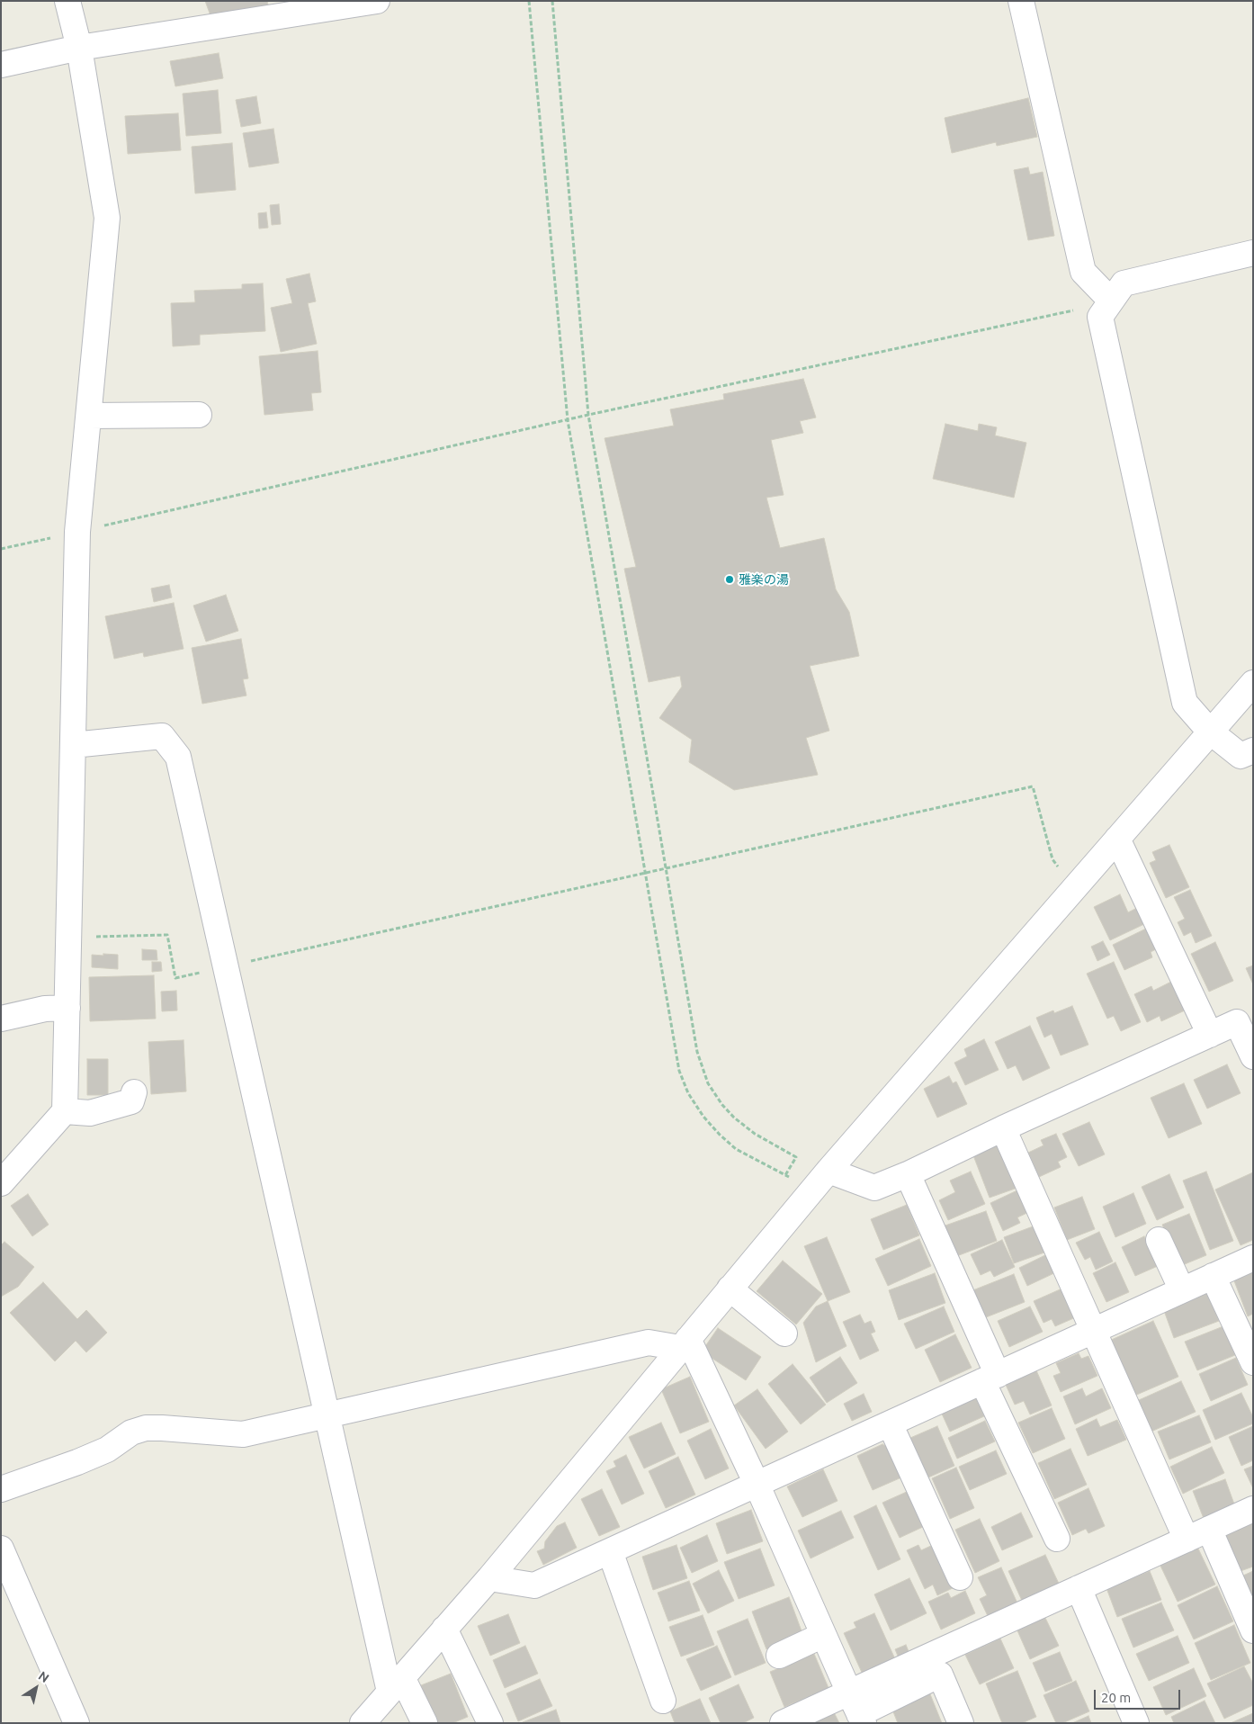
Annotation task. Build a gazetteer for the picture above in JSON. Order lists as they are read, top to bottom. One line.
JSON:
{"places":["雅楽の湯"],"scale_bar":"20 m","north":"top right"}
